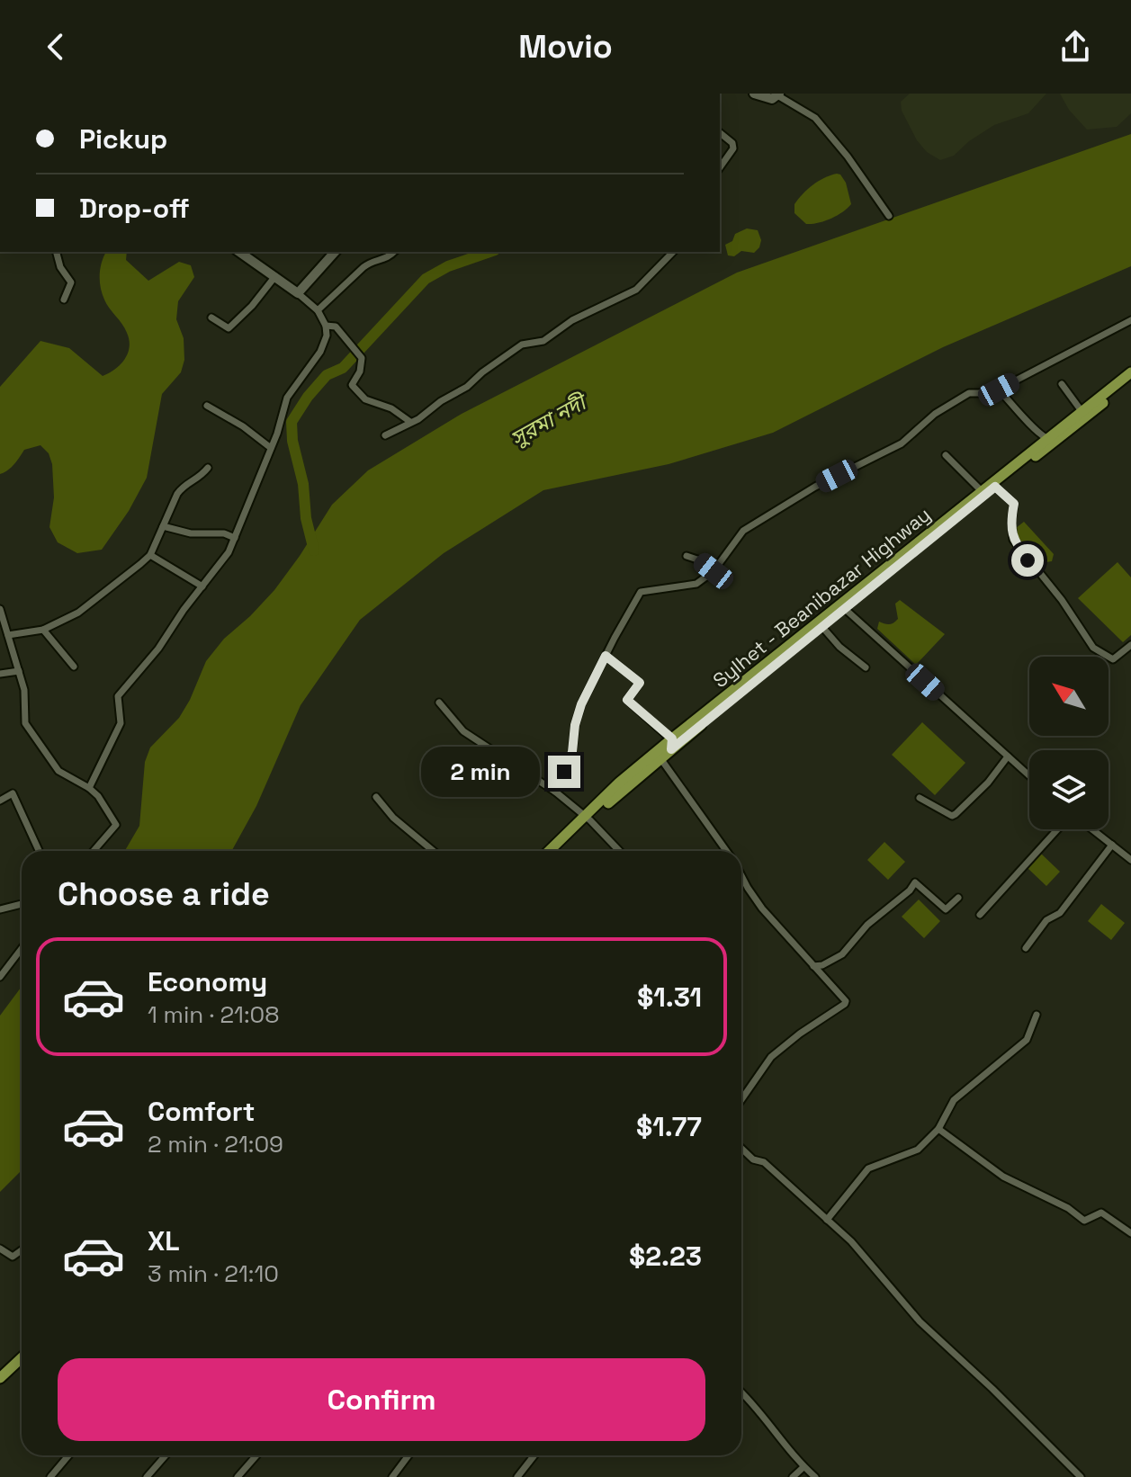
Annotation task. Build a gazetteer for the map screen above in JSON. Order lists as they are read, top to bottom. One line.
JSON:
{"streets":{"main road":["Sylhet - Beanibazar Highway"]},"water":["সুরমা নদী"],"north":"top left","page":{"header":"Movio","banner":["Pickup","Drop-off"],"bubble":"2 min","heading":"Choose a ride","list":[{"name":"Economy","note":"1 min · 21:08","value":"$1.31"},{"name":"Comfort","note":"2 min · 21:09","value":"$1.77"},{"name":"XL","note":"3 min · 21:10","value":"$2.23"}],"buttons":"Confirm"}}
